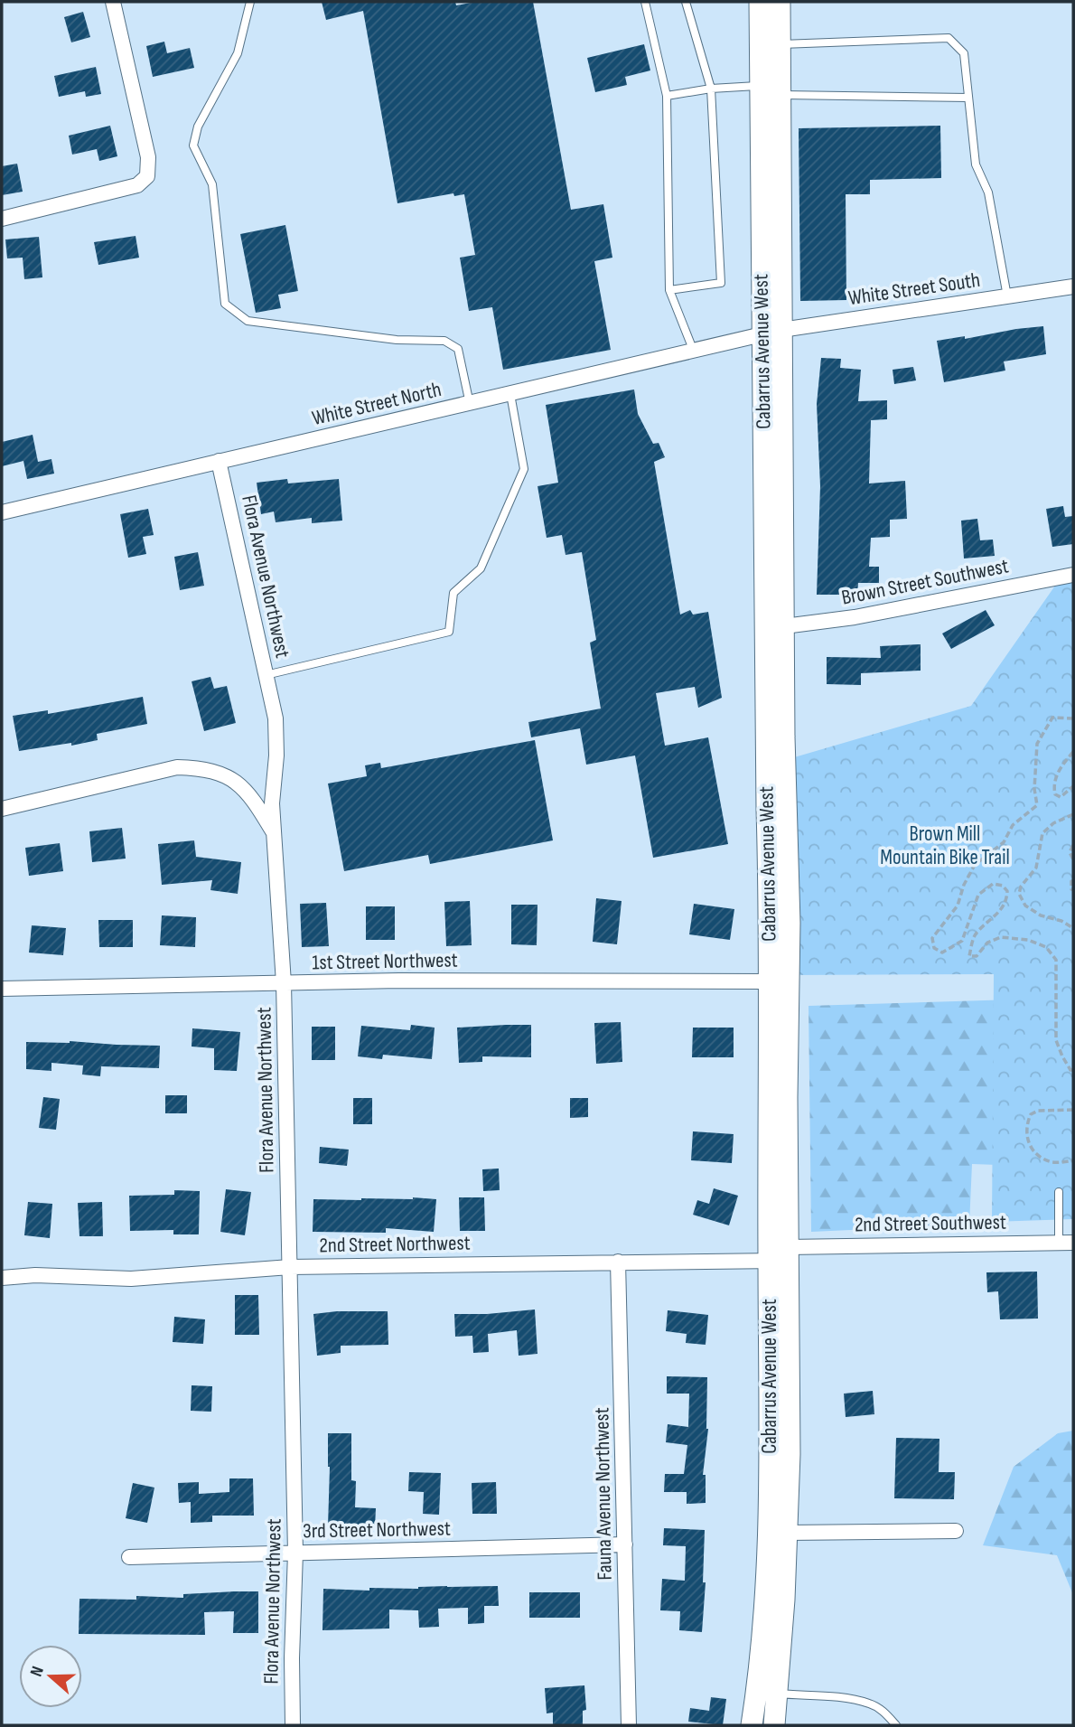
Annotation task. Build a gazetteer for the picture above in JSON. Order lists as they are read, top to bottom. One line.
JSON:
{"streets":{"main road":["Cabarrus Avenue West"],"street":["White Street South","White Street North","Flora Avenue Northwest","Brown Street Southwest","1st Street Northwest","2nd Street Southwest","2nd Street Northwest","Fauna Avenue Northwest","3rd Street Northwest"]},"crossings":[["White Street South","Cabarrus Avenue West"],["White Street South","White Street North"],["Cabarrus Avenue West","White Street North"],["Cabarrus Avenue West","Brown Street Southwest"],["Cabarrus Avenue West","1st Street Northwest"],["Cabarrus Avenue West","2nd Street Southwest"],["Cabarrus Avenue West","2nd Street Northwest"],["White Street North","Flora Avenue Northwest"],["Flora Avenue Northwest","1st Street Northwest"],["Flora Avenue Northwest","2nd Street Northwest"],["Flora Avenue Northwest","3rd Street Northwest"],["2nd Street Southwest","2nd Street Northwest"],["2nd Street Northwest","Fauna Avenue Northwest"],["Fauna Avenue Northwest","3rd Street Northwest"]],"parks":["Brown Mill Mountain Bike Trail"],"north":"left"}
